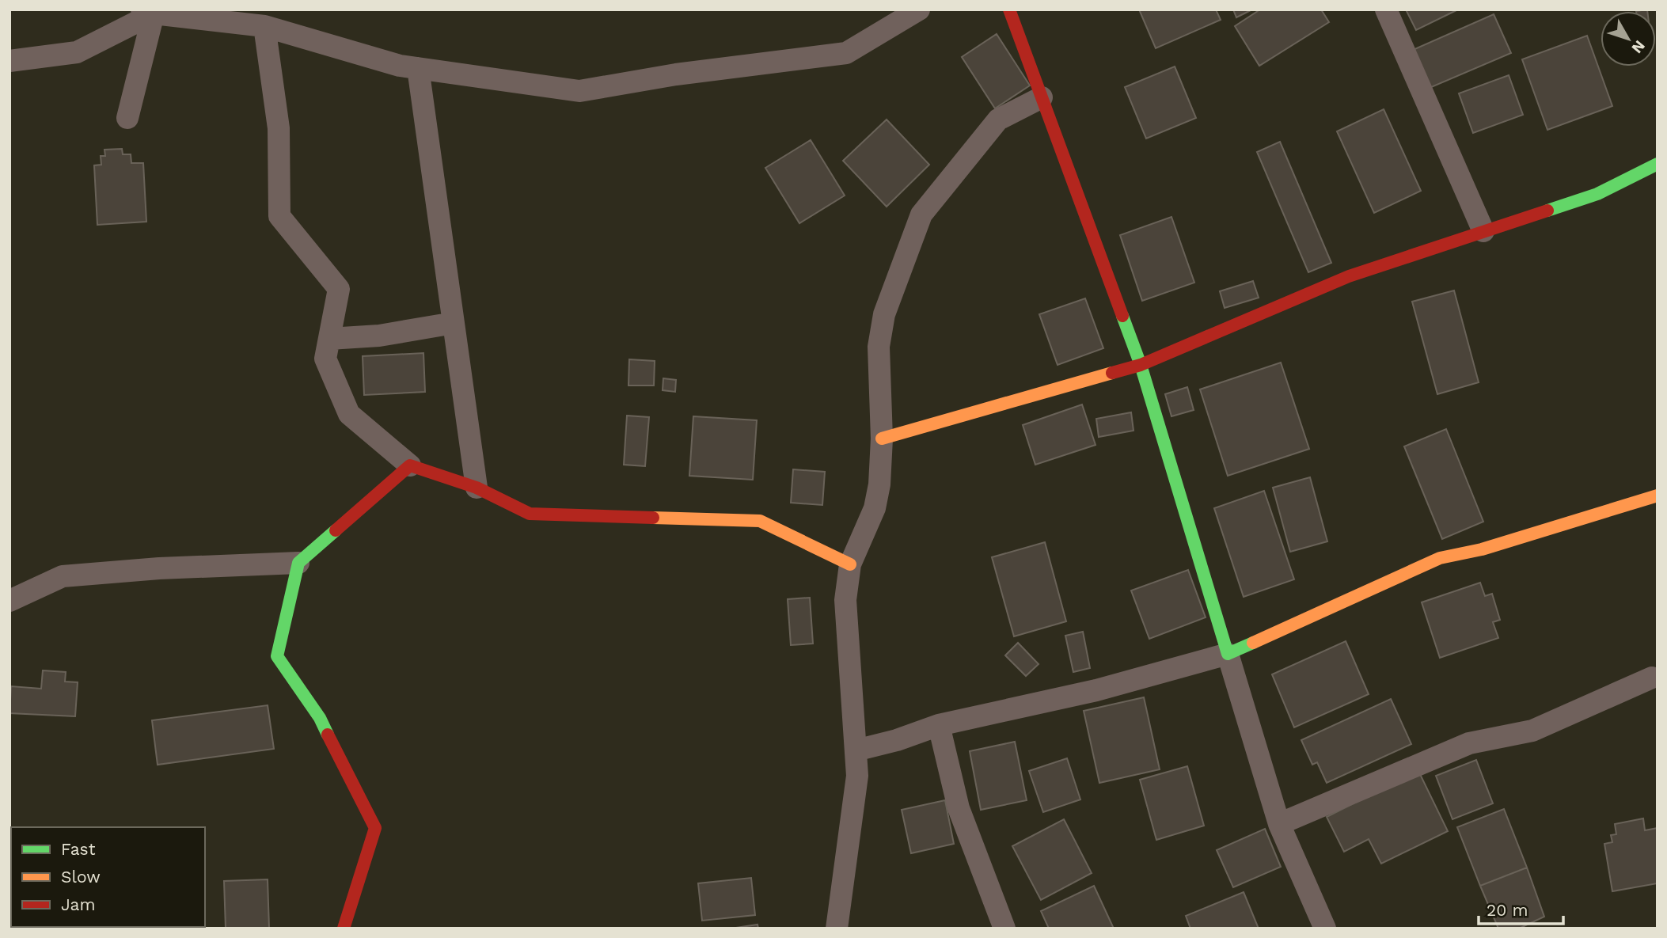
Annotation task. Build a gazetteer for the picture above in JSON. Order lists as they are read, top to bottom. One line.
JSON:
{"legend":["Fast","Slow","Jam"],"scale_bar":"20 m","north":"bottom right"}
